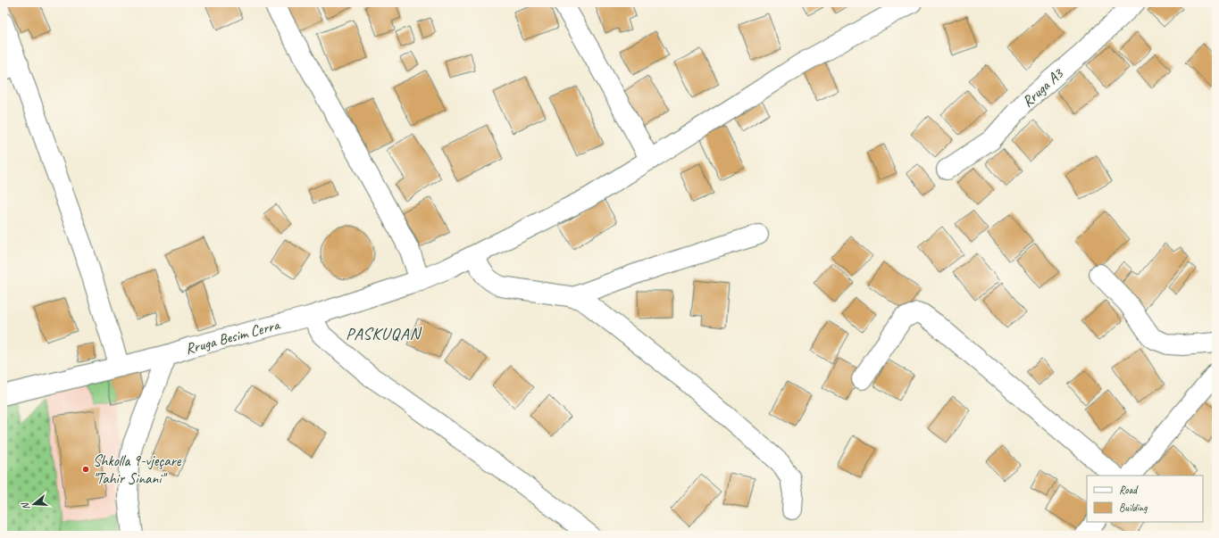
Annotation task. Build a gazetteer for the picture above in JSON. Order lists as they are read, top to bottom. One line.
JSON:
{"streets":{"street":["Rruga A3","Rruga Besim Cerra"]},"districts":["PASKUQAN"],"places":["Shkolla 9-vjeçare \"Tahir Sinani\""],"legend":["Road","Building"],"north":"left"}
